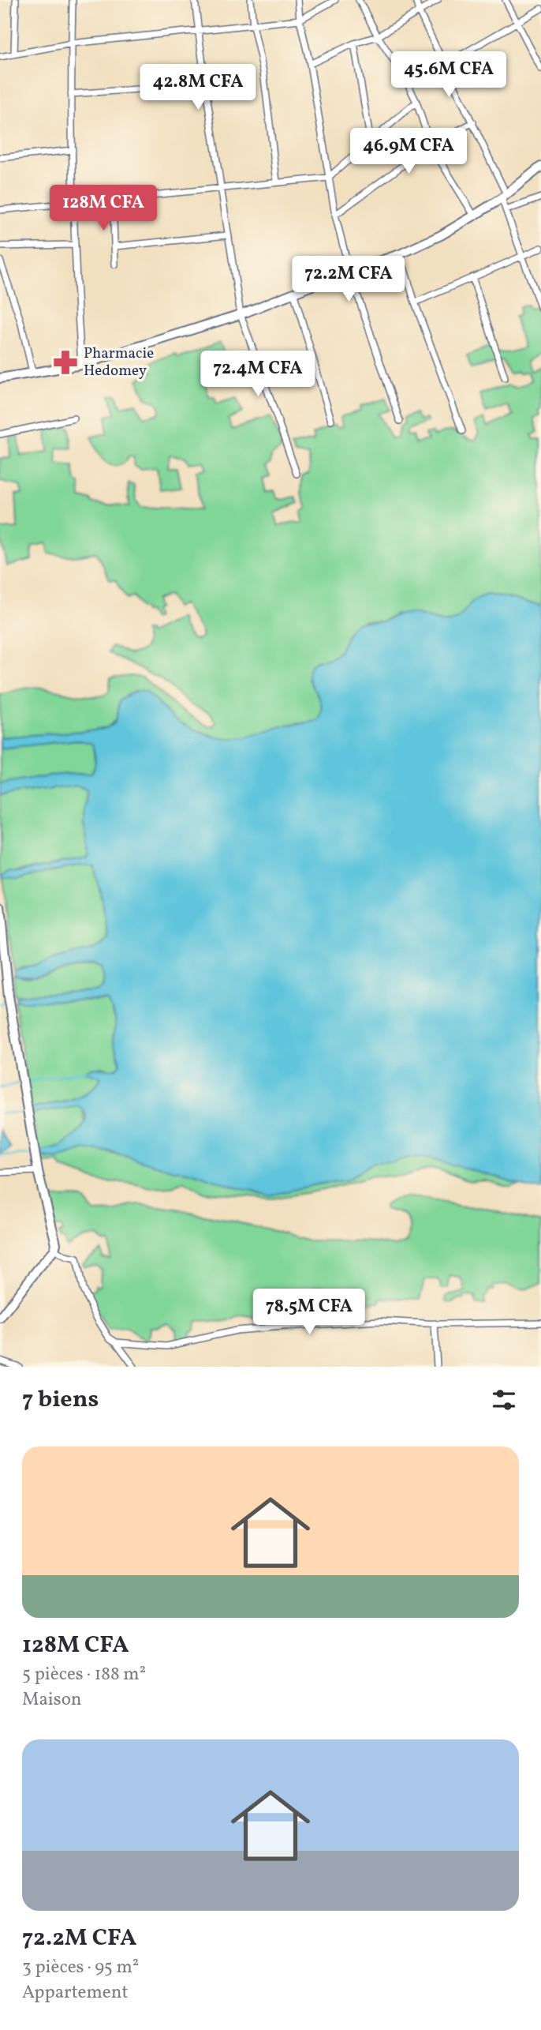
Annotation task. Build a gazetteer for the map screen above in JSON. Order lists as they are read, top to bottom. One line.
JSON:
{"places":{"pharmacy":["Pharmacie Hedomey"]},"page":{"price":["45.6M CFA","42.8M CFA","46.9M CFA","128M CFA","72.2M CFA","72.4M CFA","78.5M CFA"],"heading":"7 biens","list":[{"name":"128M CFA","note":"5 pièces · 188 m² · Maison"},{"name":"72.2M CFA","note":"3 pièces · 95 m² · Appartement"}]}}
